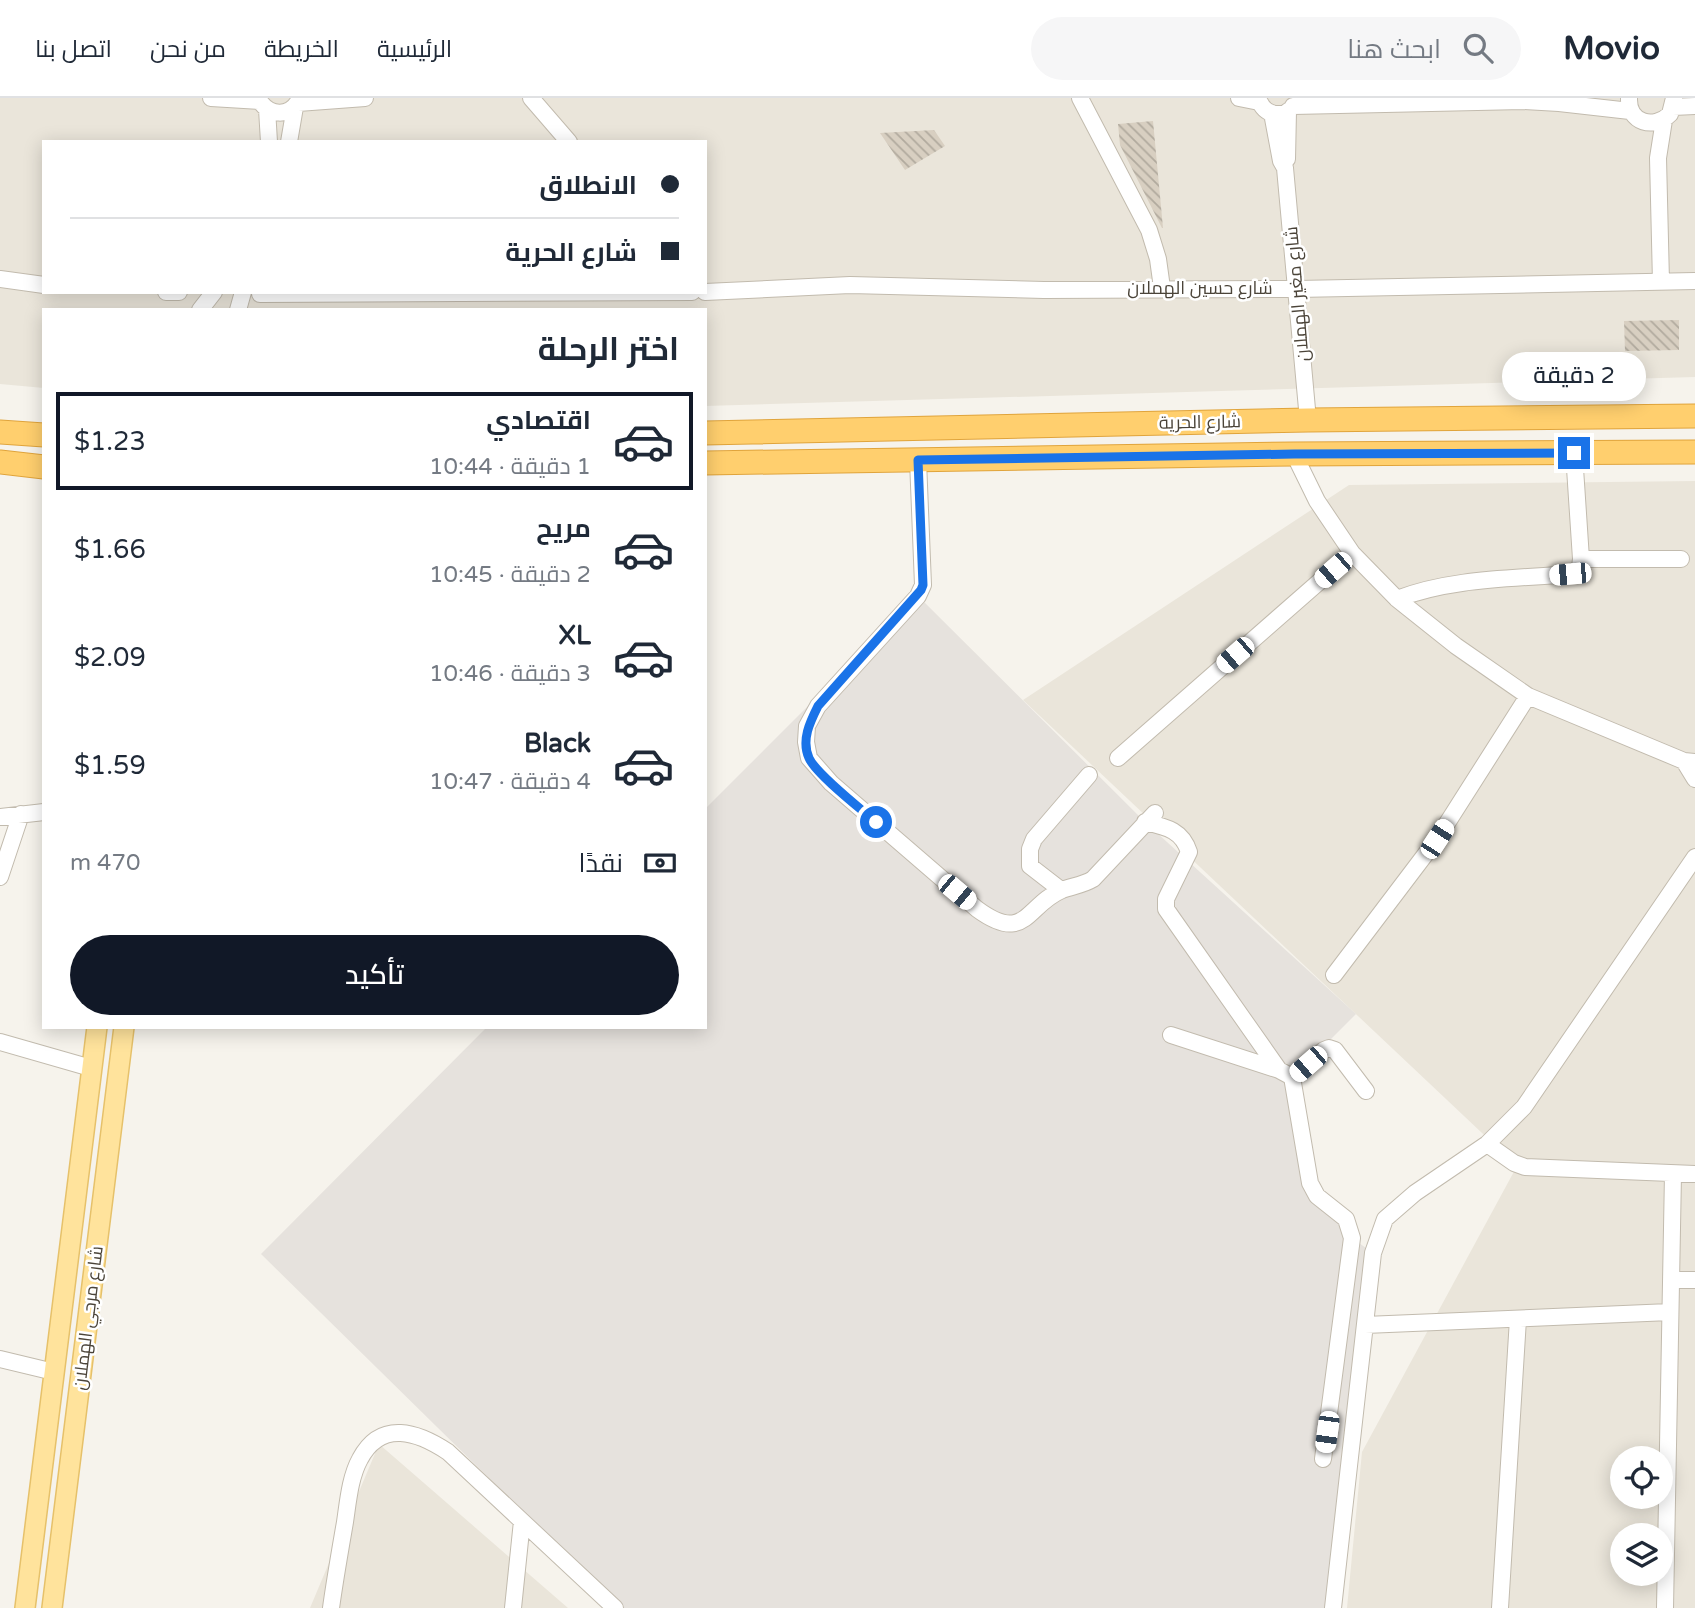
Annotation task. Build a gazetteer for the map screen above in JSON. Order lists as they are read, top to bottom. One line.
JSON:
{"streets":{"highway":["شارع الحرية"],"main road":["شارع مرجي الهملان"],"street":["شارع حسين الهملان","شارع مغير الهملان"]},"crossings":[["شارع حسين الهملان","شارع مغير الهملان"],["شارع مغير الهملان","شارع الحرية"]],"page":{"header":"Movio","search":"ابحث هنا","nav":["الرئيسية","الخريطة","من نحن","اتصل بنا"],"banner":["الانطلاق","شارع الحرية"],"heading":"اختر الرحلة","bubble":"2 دقيقة","list":[{"name":"اقتصادي","note":"1 دقيقة · 10:44","value":"$1.23"},{"name":"مريح","note":"2 دقيقة · 10:45","value":"$1.66"},{"name":"XL","note":"3 دقيقة · 10:46","value":"$2.09"},{"name":"Black","note":"4 دقيقة · 10:47","value":"$1.59"}],"pay":["نقدًا","470 m"],"buttons":"تأكيد"}}
